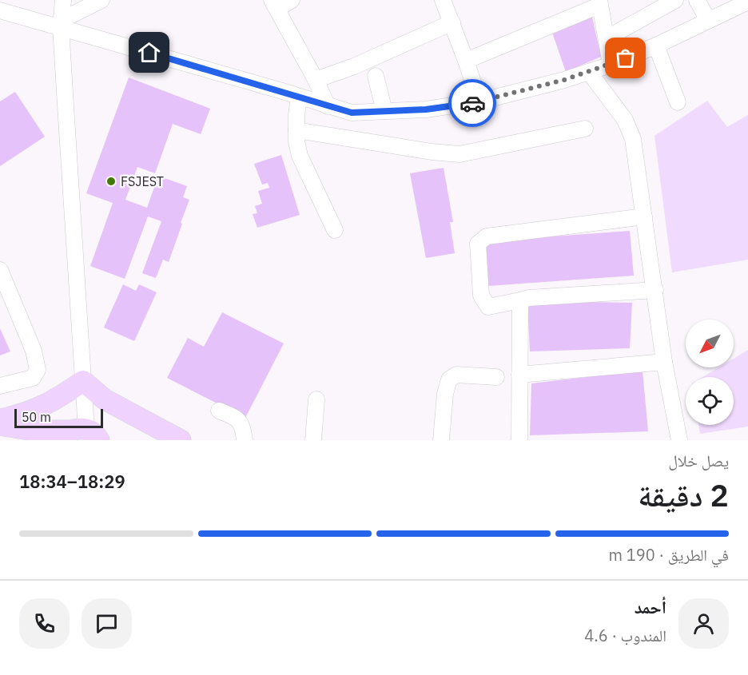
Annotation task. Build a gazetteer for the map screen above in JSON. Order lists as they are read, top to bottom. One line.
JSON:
{"places":["FSJEST"],"scale_bar":"50 m","north":"bottom left","page":{"scale":"50 m","heading":["2 دقيقة","يصل خلال","18:29–18:34"],"panel":["أحمد","المندوب · 4.6"],"bar":"في الطريق · 190 m"}}
